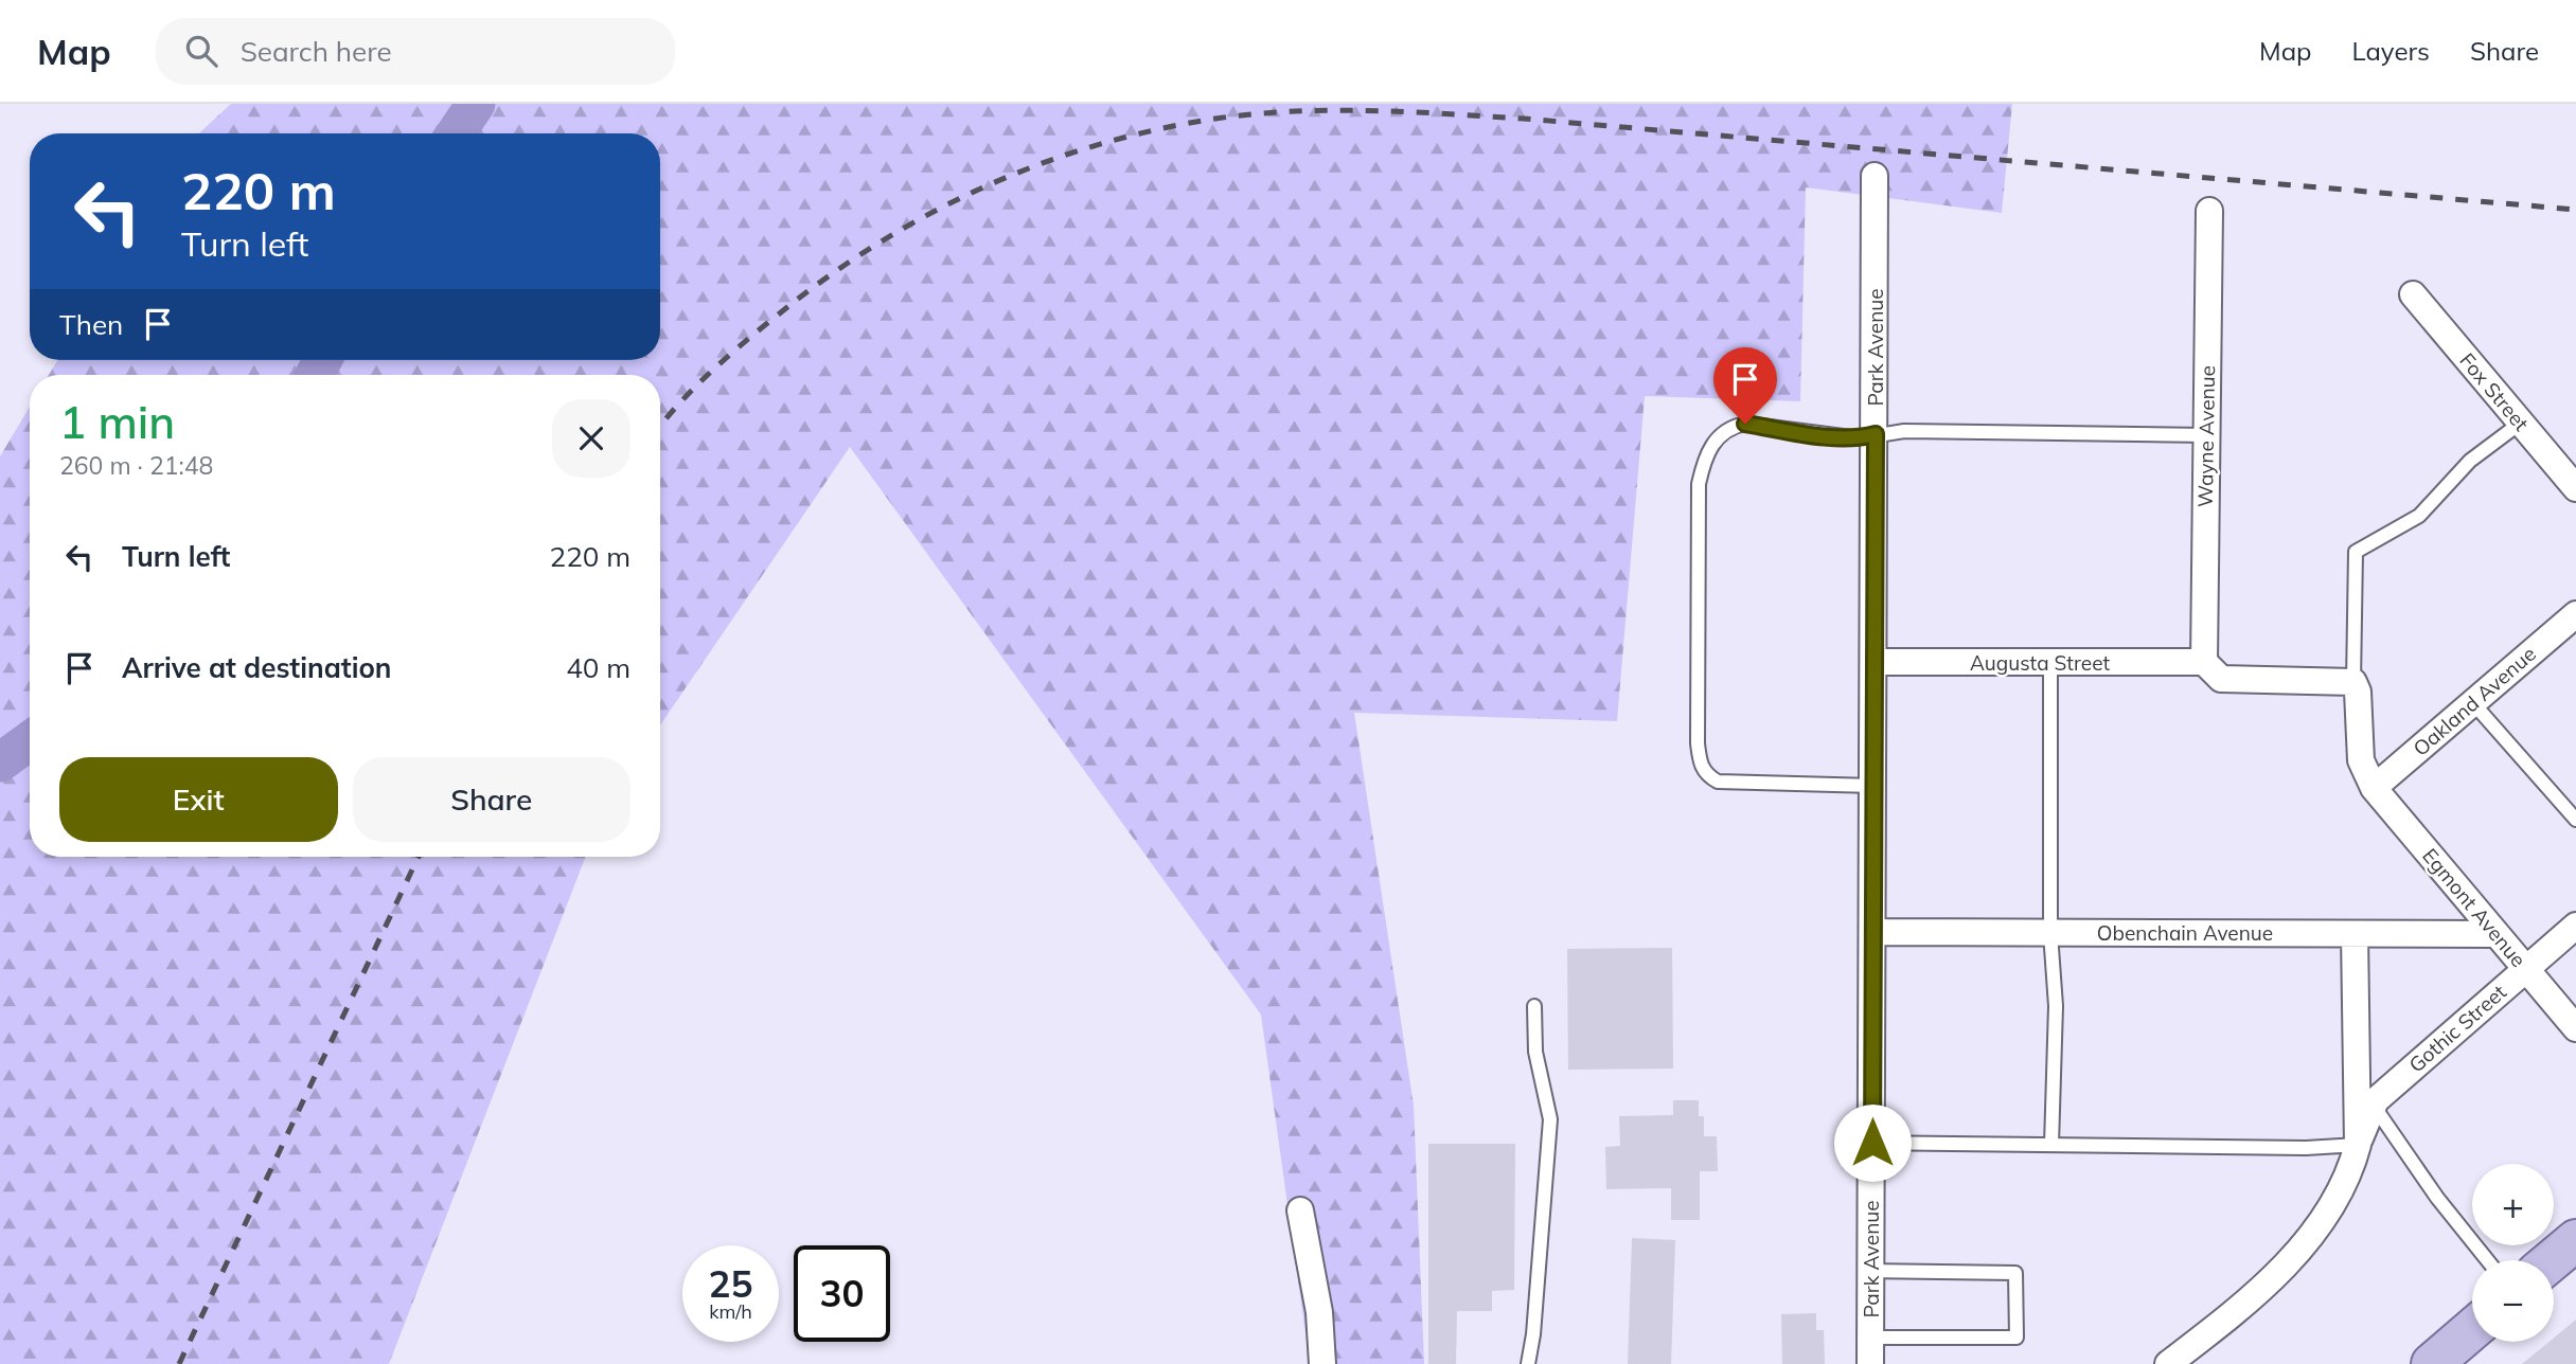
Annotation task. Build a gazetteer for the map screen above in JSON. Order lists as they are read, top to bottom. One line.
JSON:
{"streets":{"street":["Park Avenue","Fox Street","Wayne Avenue","Augusta Street","Oakland Avenue","Egmont Avenue","Obenchain Avenue","Gothic Street"]},"crossings":[["Park Avenue","Augusta Street"],["Park Avenue","Obenchain Avenue"],["Wayne Avenue","Augusta Street"],["Oakland Avenue","Egmont Avenue"],["Egmont Avenue","Obenchain Avenue"],["Egmont Avenue","Gothic Street"],["Obenchain Avenue","Gothic Street"]],"page":{"header":"Map","search":"Search here","nav":["Map","Layers","Share"],"turn":["220 m","Turn left"],"then":"Then","heading":["1 min","260 m · 21:48"],"list":[{"name":"Turn left","value":"220 m"},{"name":"Arrive at destination","value":"40 m"}],"buttons":["Exit","Share"],"map_buttons":["+","−"],"speed":"25 km/h","limit":"30"}}
